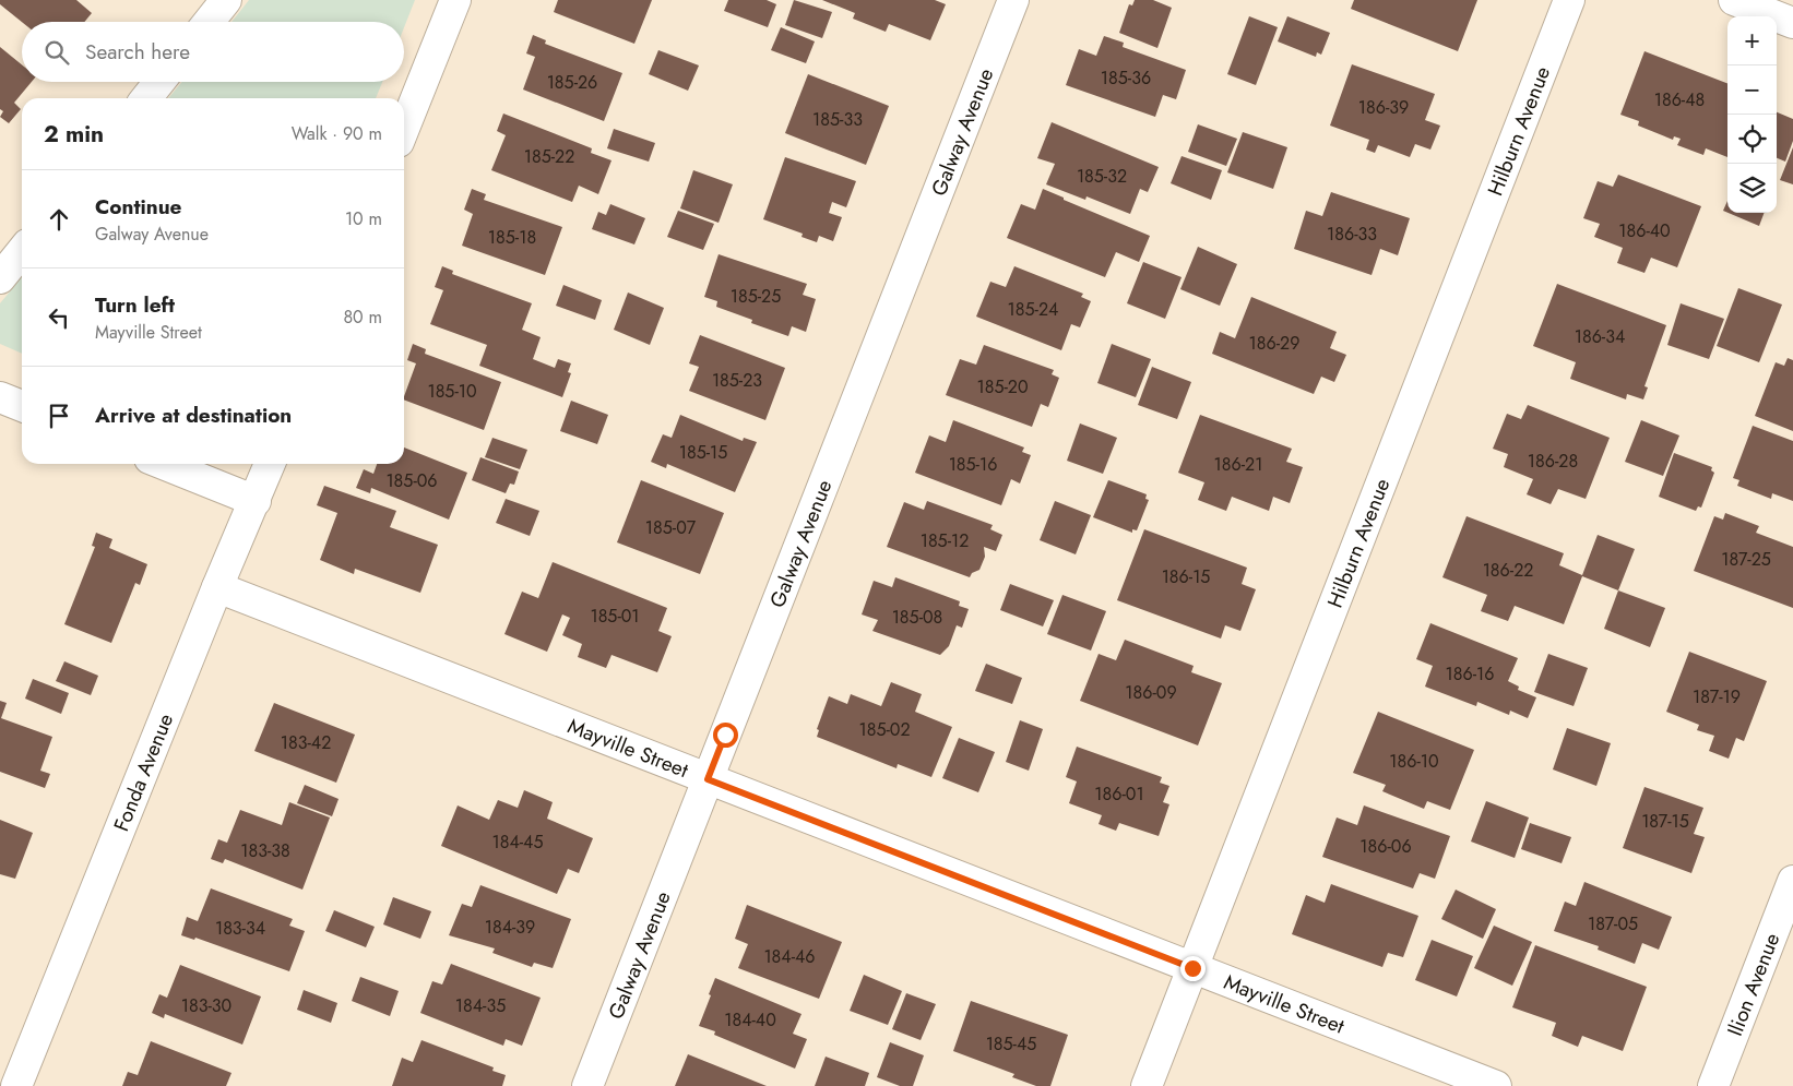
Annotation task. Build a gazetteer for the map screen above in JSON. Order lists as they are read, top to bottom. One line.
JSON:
{"streets":{"street":["Galway Avenue","Hilburn Avenue","Mayville Street","Fonda Avenue","Ilion Avenue"]},"crossings":[["Galway Avenue","Mayville Street"],["Hilburn Avenue","Mayville Street"],["Mayville Street","Fonda Avenue"]],"house_numbers":["185-36","185-26","186-48","186-39","185-33","185-22","185-32","186-40","186-33","185-18","185-25","185-24","186-34","186-29","185-23","185-20","185-10","185-15","186-28","185-16","186-21","185-06","185-07","185-12","187-25","186-22","186-15","185-01","185-08","186-16","186-09","187-19","185-02","183-42","186-10","186-01","187-15","184-45","186-06","183-38","187-05","184-39","183-34","184-46","183-30","184-35","184-40","185-45"],"page":{"map_buttons":["+","−"],"search":"Search here","heading":["2 min","Walk · 90 m"],"list":[["Continue","Galway Avenue","10 m"],["Turn left","Mayville Street","80 m"],"Arrive at destination"]}}
